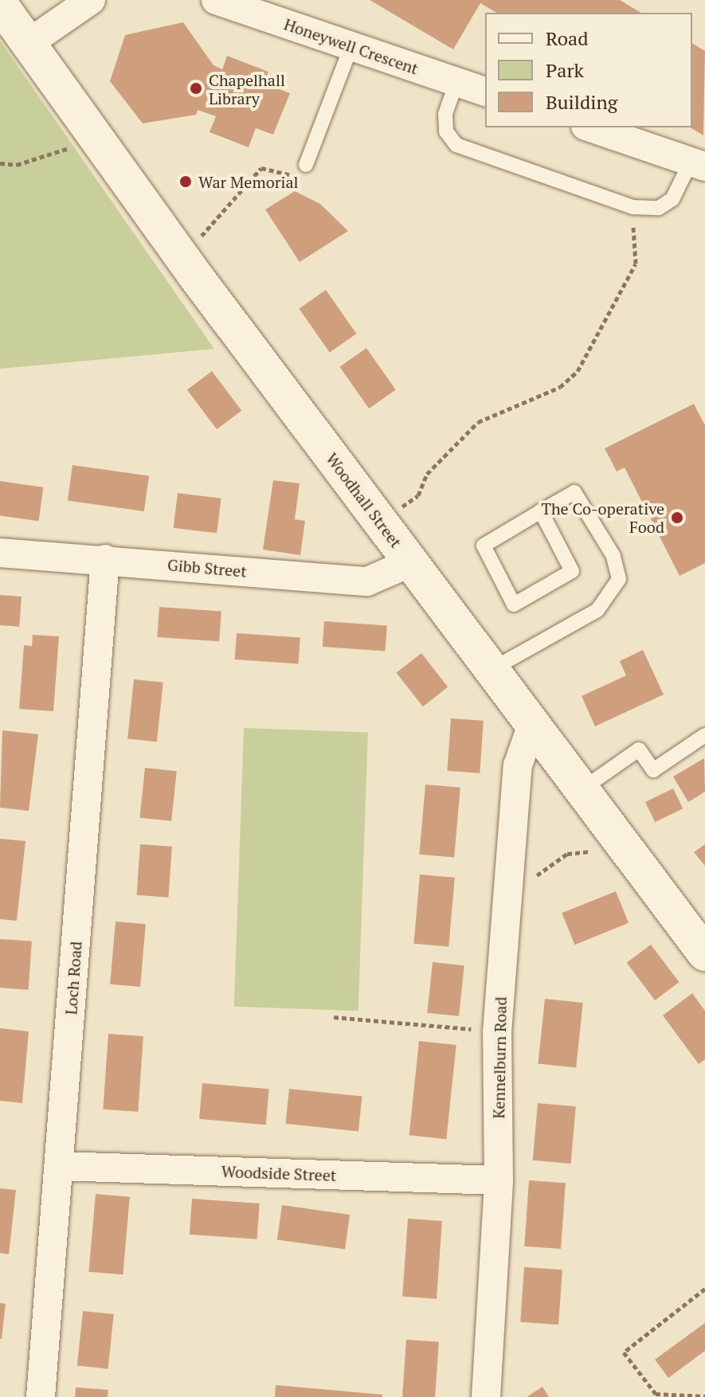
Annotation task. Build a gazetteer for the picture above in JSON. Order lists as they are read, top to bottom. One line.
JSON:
{"streets":{"street":["Honeywell Crescent","Woodhall Street","Gibb Street","Loch Road","Kennelburn Road","Woodside Street"]},"crossings":[["Woodhall Street","Gibb Street"],["Woodhall Street","Kennelburn Road"],["Gibb Street","Loch Road"],["Loch Road","Woodside Street"],["Kennelburn Road","Woodside Street"]],"places":["Chapelhall Library","War Memorial","The Co-operative Food"],"legend":["Road","Park","Building"]}
